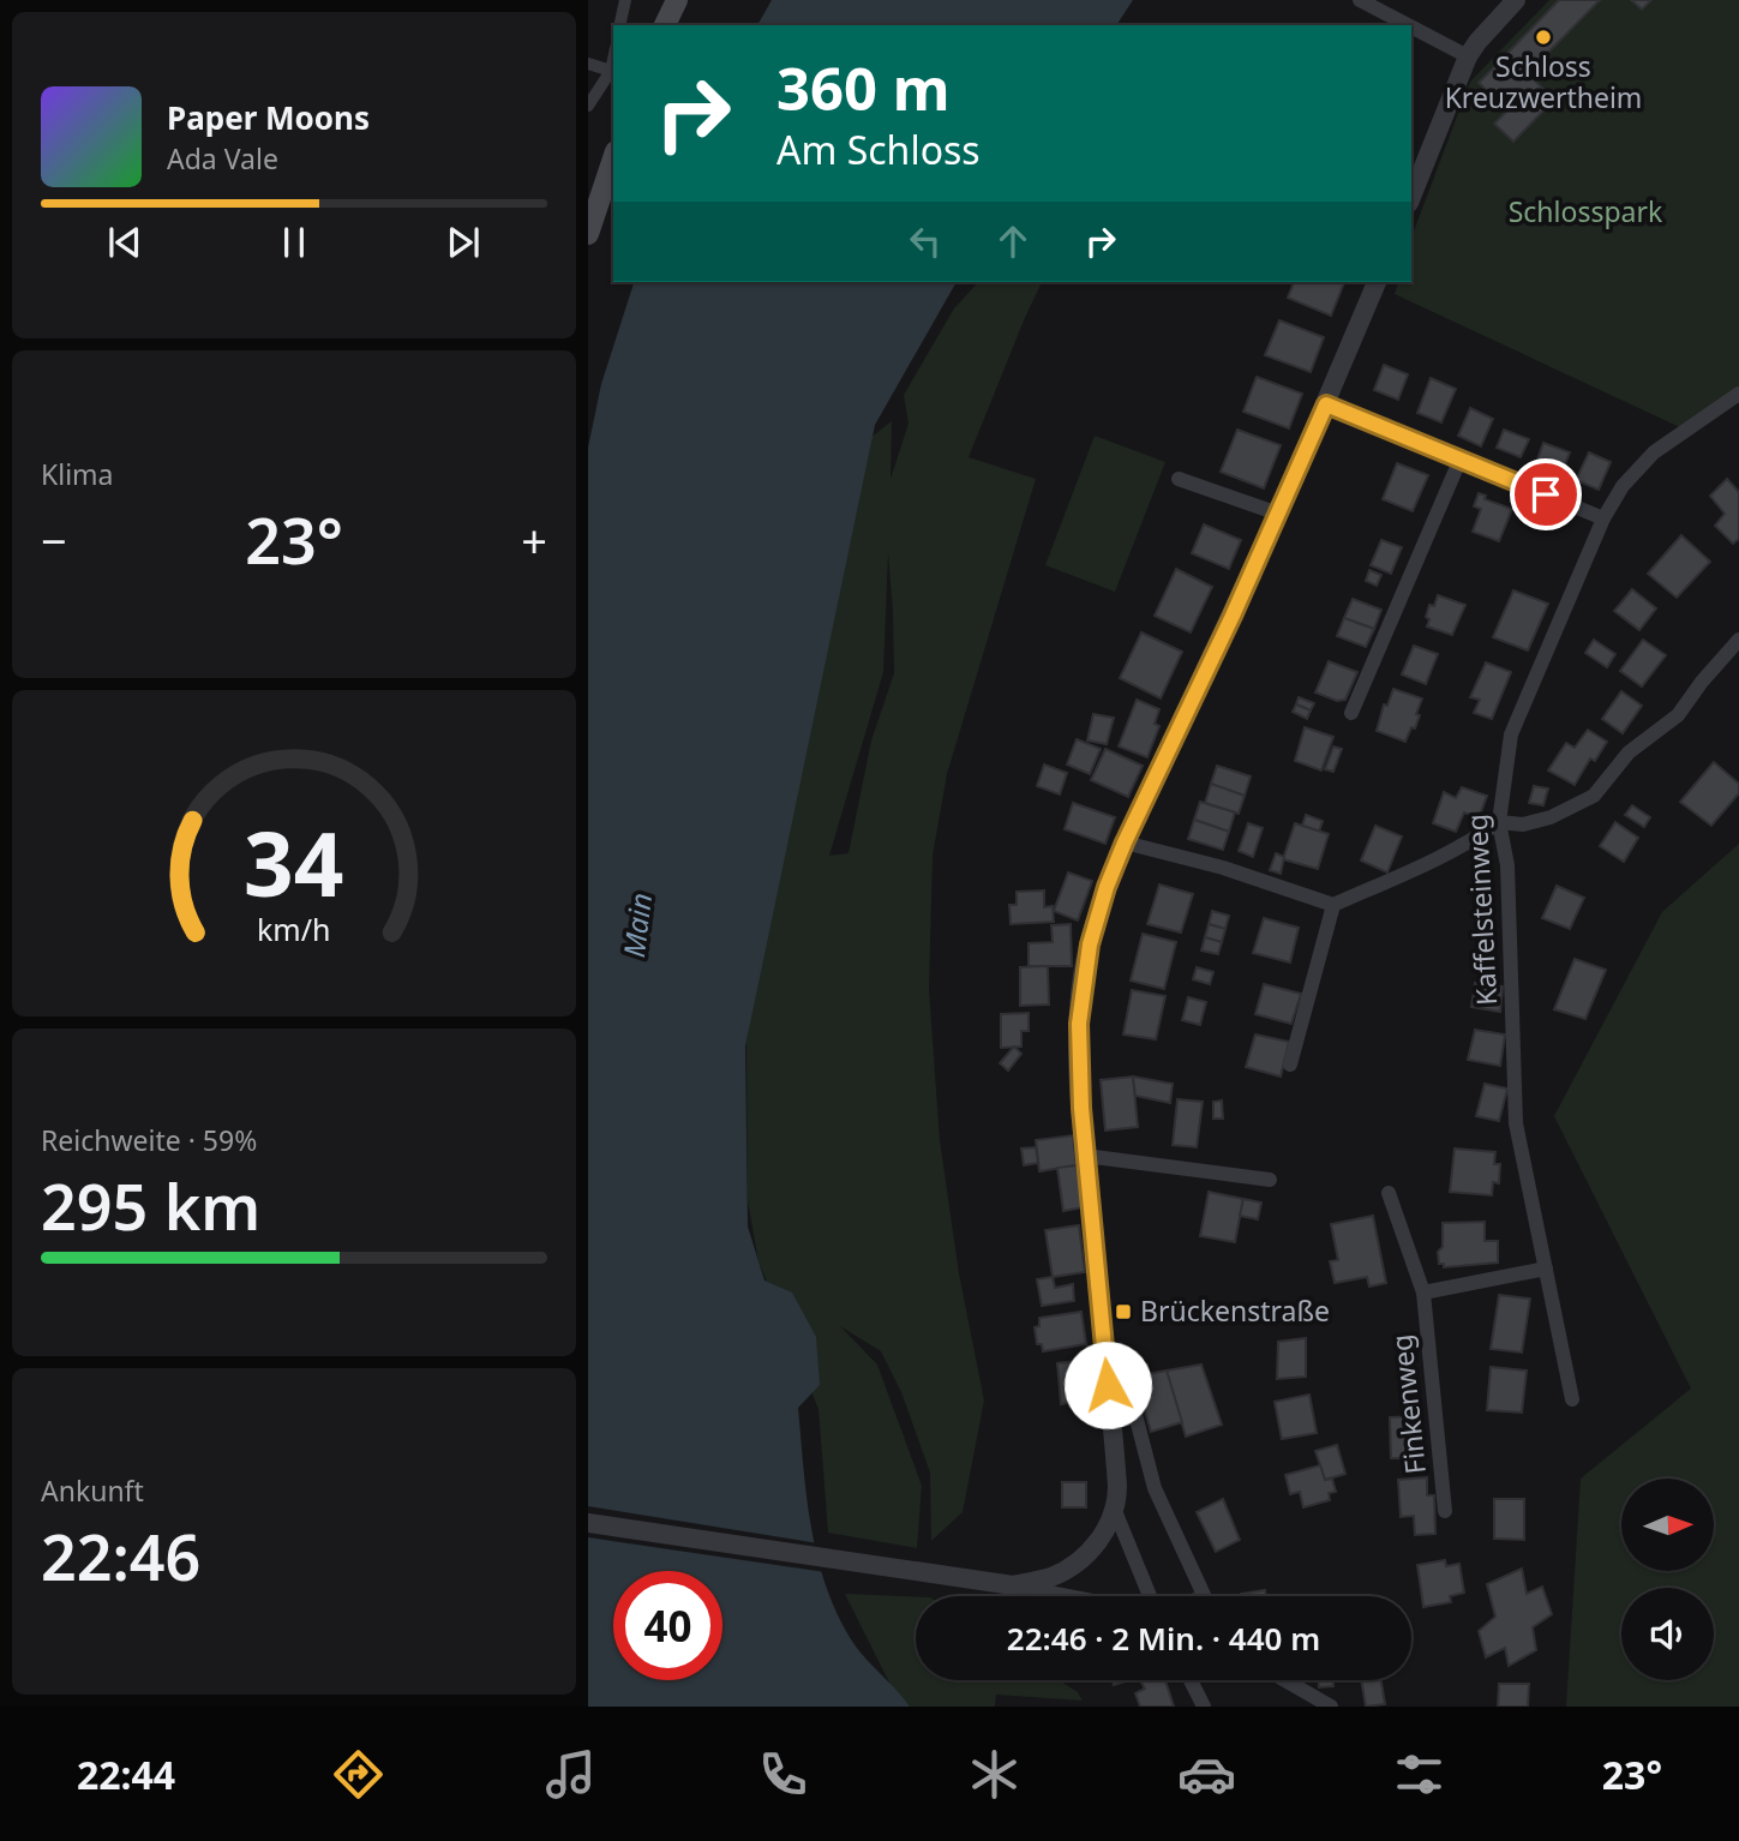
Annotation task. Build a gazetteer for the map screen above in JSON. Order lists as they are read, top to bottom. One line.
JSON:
{"streets":{"street":["Kaffelsteinweg","Finkenweg"]},"crossings":[["Kaffelsteinweg","Finkenweg"]],"water":["Main"],"parks":["Schlosspark"],"places":{"other":["Schloss Kreuzwertheim"],"transit":["Brückenstraße"]},"north":"right","page":{"turn":["360 m","Am Schloss"],"song":["Paper Moons","Ada Vale"],"tile":["Klima",["Reichweite · 59%","295 km"],["Ankunft","22:46"]],"heat":["−","23°","+"],"limit":"40","trip":"22:46 · 2 Min. · 440 m","tabs":["22:44","23°"],"gauge":["34","km/h"]}}
